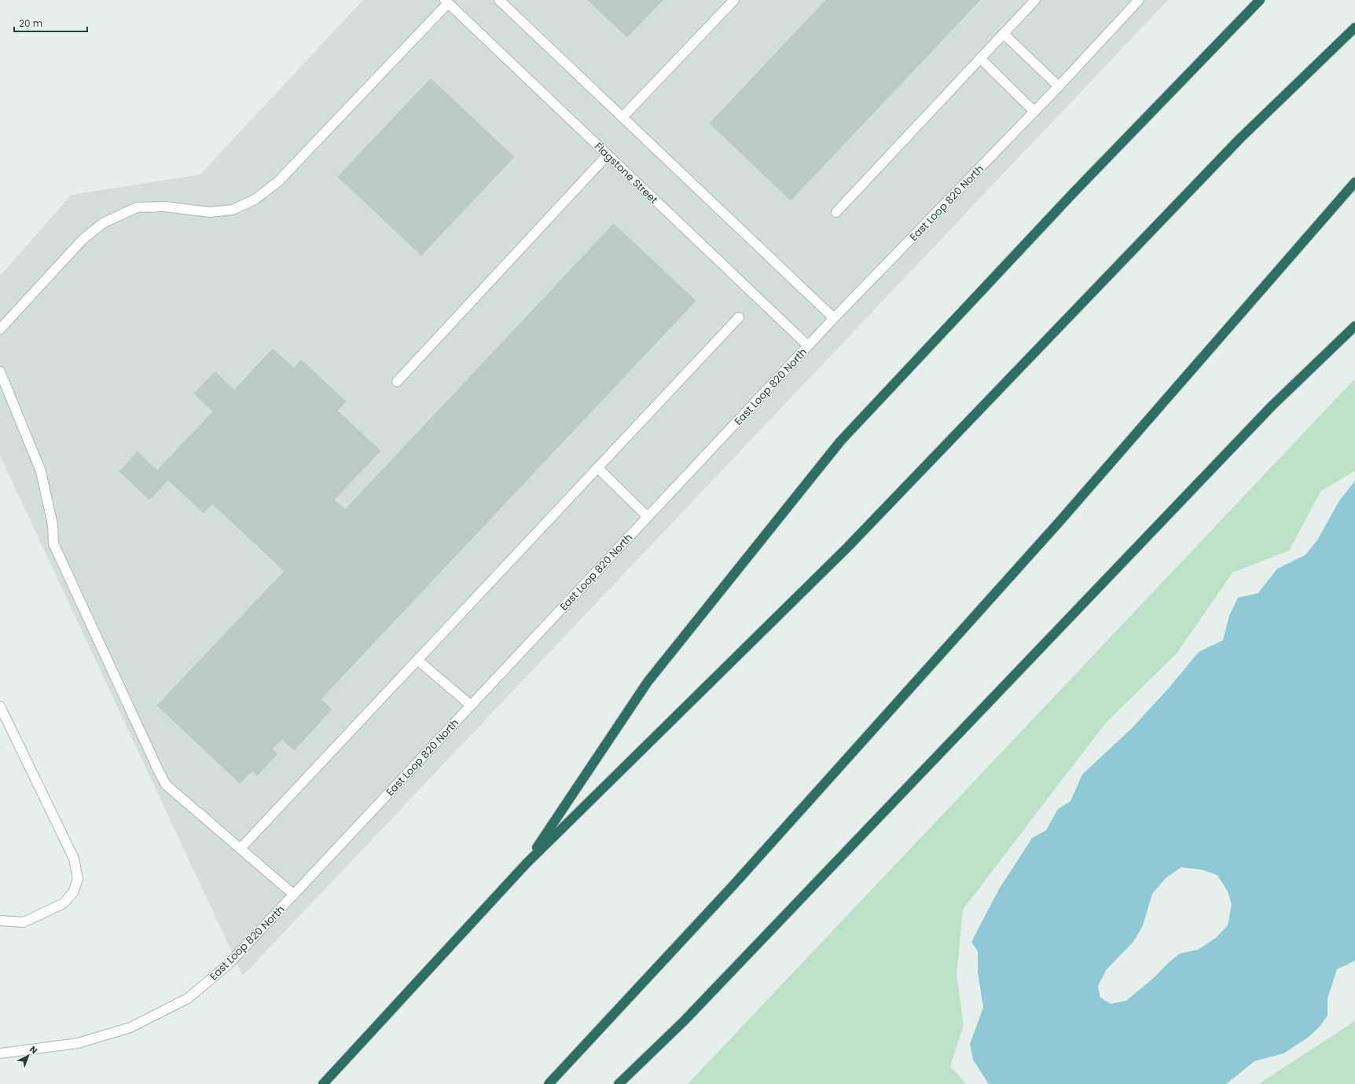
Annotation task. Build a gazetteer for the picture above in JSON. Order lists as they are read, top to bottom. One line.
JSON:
{"streets":{"street":["Flagstone Street","East Loop 820 North"]},"crossings":[["Flagstone Street","East Loop 820 North"]],"scale_bar":"20 m","north":"top right"}
